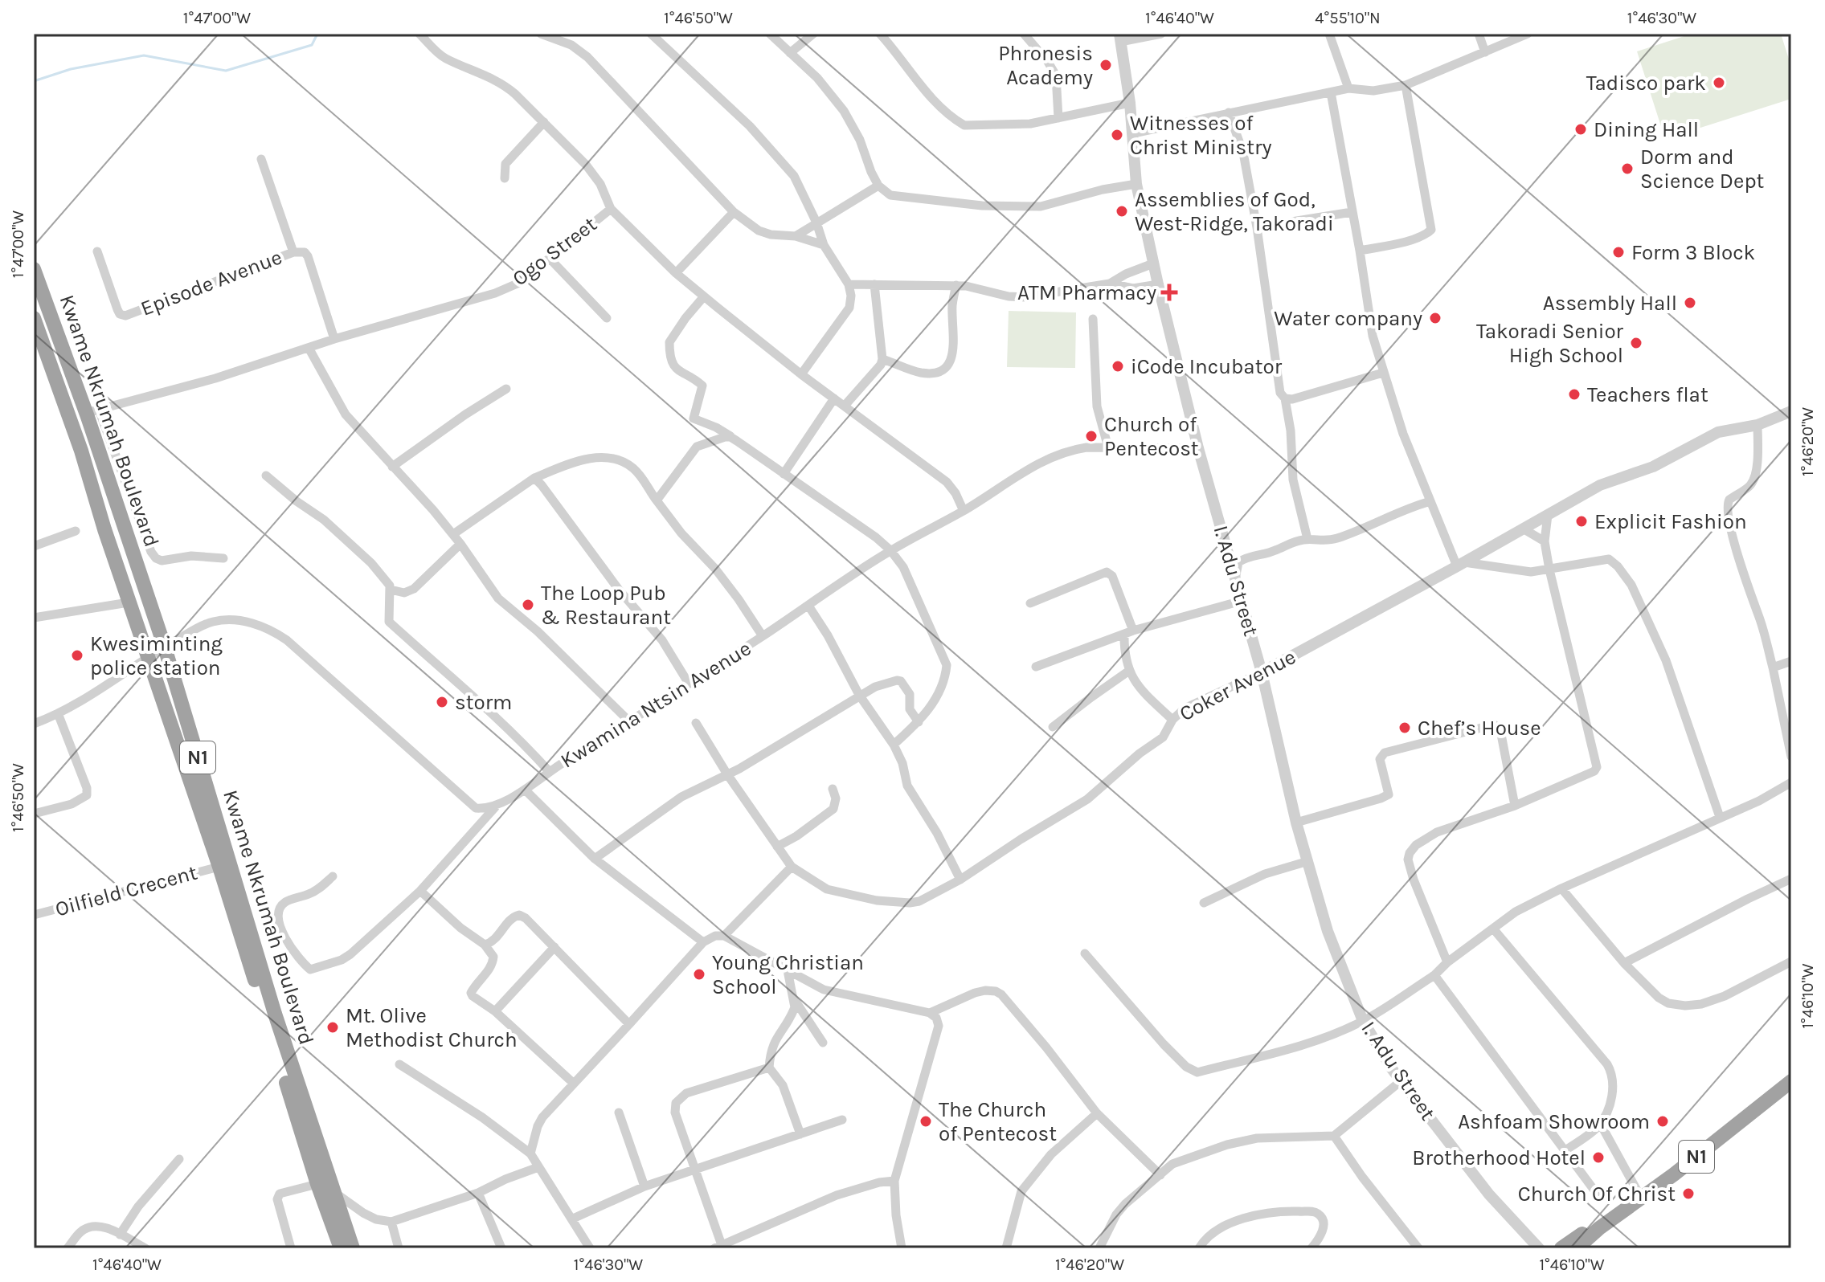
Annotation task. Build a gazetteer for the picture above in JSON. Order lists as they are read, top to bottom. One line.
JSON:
{"streets":{"highway":["Kwame Nkrumah Boulevard","N1"],"street":["Ogo Street","Episode Avenue","I. Adu Street","Coker Avenue","Kwamina Ntsin Avenue","Oilfield Crecent"]},"crossings":[["Ogo Street","Kwame Nkrumah Boulevard"],["Ogo Street","Kwamina Ntsin Avenue"],["Kwame Nkrumah Boulevard","Oilfield Crecent"],["I. Adu Street","Coker Avenue"],["I. Adu Street","Kwamina Ntsin Avenue"]],"places":{"other":["Phronesis Academy","Tadisco park","Dining Hall","Witnesses of Christ Ministry","Dorm and Science Dept","Assemblies of God, West-Ridge, Takoradi","Form 3 Block","Assembly Hall","Water company","Takoradi Senior High School","iCode Incubator","Teachers flat","Church of Pentecost","Explicit Fashion","The Loop Pub & Restaurant","Kwesiminting police station","storm","Chef’s House","Young Christian School","Mt. Olive Methodist Church","The Church of Pentecost","Ashfoam Showroom","Brotherhood Hotel","Church Of Christ"],"health":["ATM Pharmacy"]},"coordinates":["1°47'00\"W","1°46'50\"W","1°46'40\"W","4°55'10\"N","1°46'30\"W","1°46'20\"W","1°46'10\"W"]}
